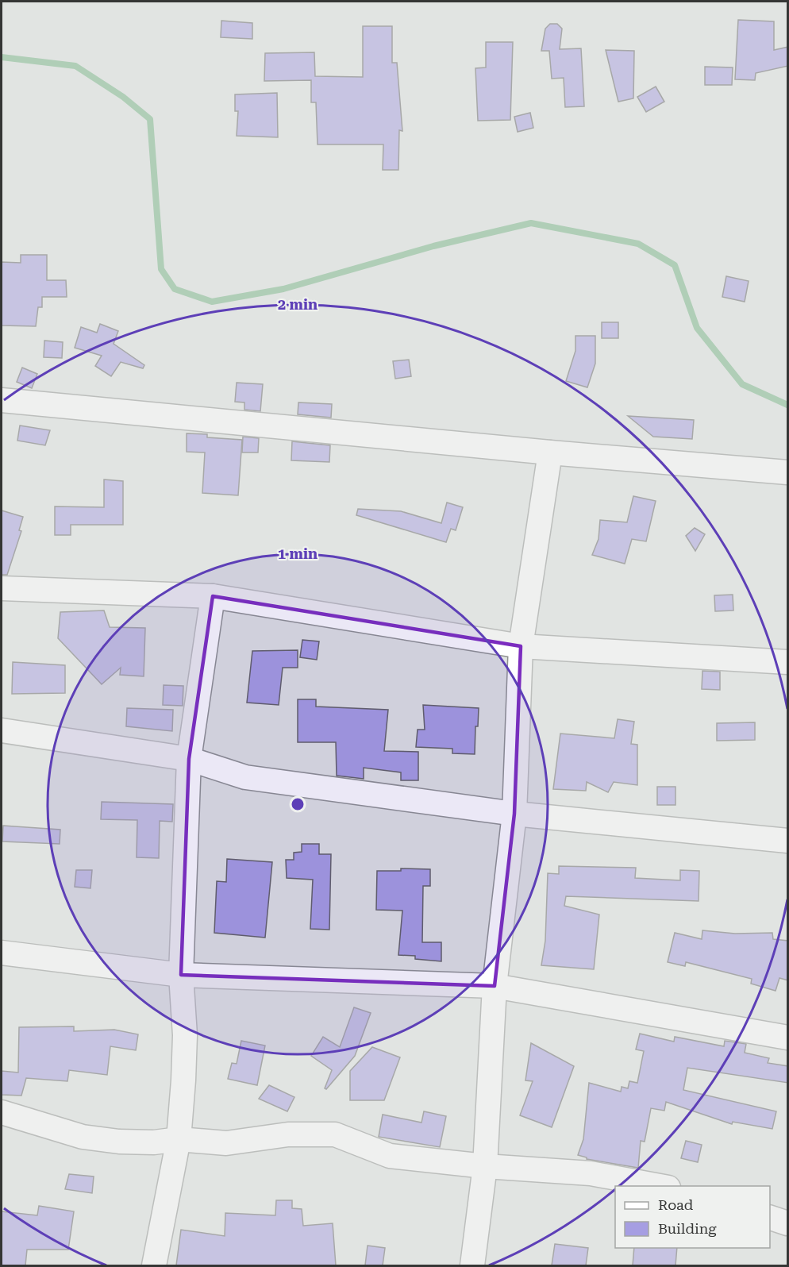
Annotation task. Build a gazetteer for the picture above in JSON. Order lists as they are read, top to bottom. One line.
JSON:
{"legend":["Road","Building"],"rings":["2 min","1 min"]}
